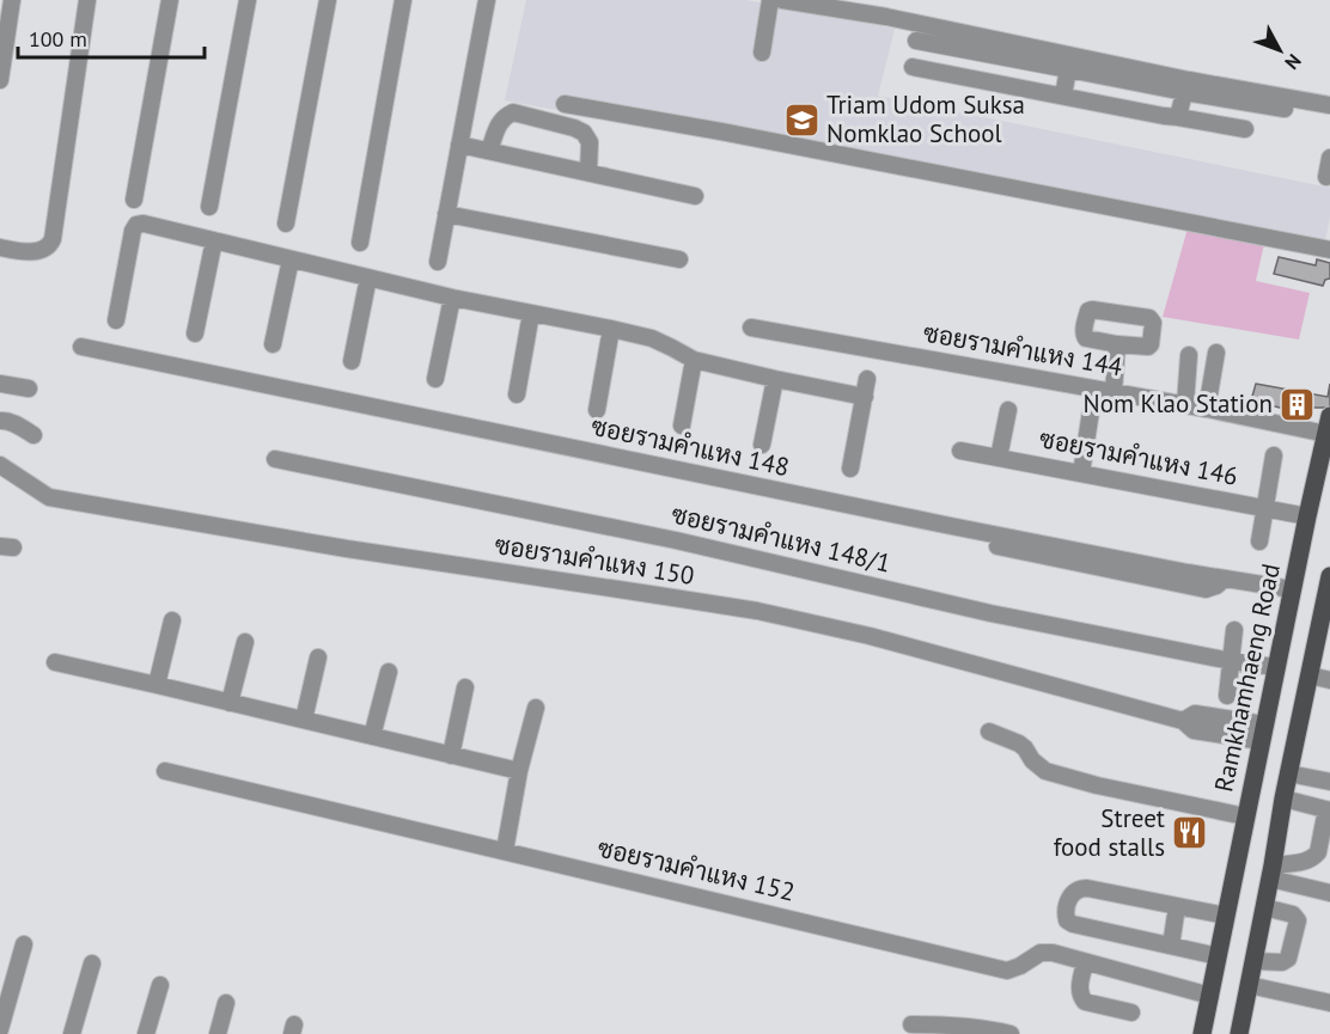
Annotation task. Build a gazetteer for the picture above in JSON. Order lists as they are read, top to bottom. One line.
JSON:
{"streets":{"main road":["Ramkhamhaeng Road"],"street":["ซอยรามคำแหง 144","ซอยรามคำแหง 148","ซอยรามคำแหง 146","ซอยรามคำแหง 148/1","ซอยรามคำแหง 150","ซอยรามคำแหง 152"]},"crossings":[["ซอยรามคำแหง 144","Ramkhamhaeng Road"],["ซอยรามคำแหง 148","Ramkhamhaeng Road"],["ซอยรามคำแหง 146","Ramkhamhaeng Road"],["ซอยรามคำแหง 148/1","Ramkhamhaeng Road"],["ซอยรามคำแหง 150","Ramkhamhaeng Road"],["Ramkhamhaeng Road","ซอยรามคำแหง 152"]],"places":{"school or university":["Triam Udom Suksa Nomklao School"],"building":["Nom Klao Station"],"restaurant":["Street food stalls"]},"scale_bar":"100 m","north":"bottom right"}
